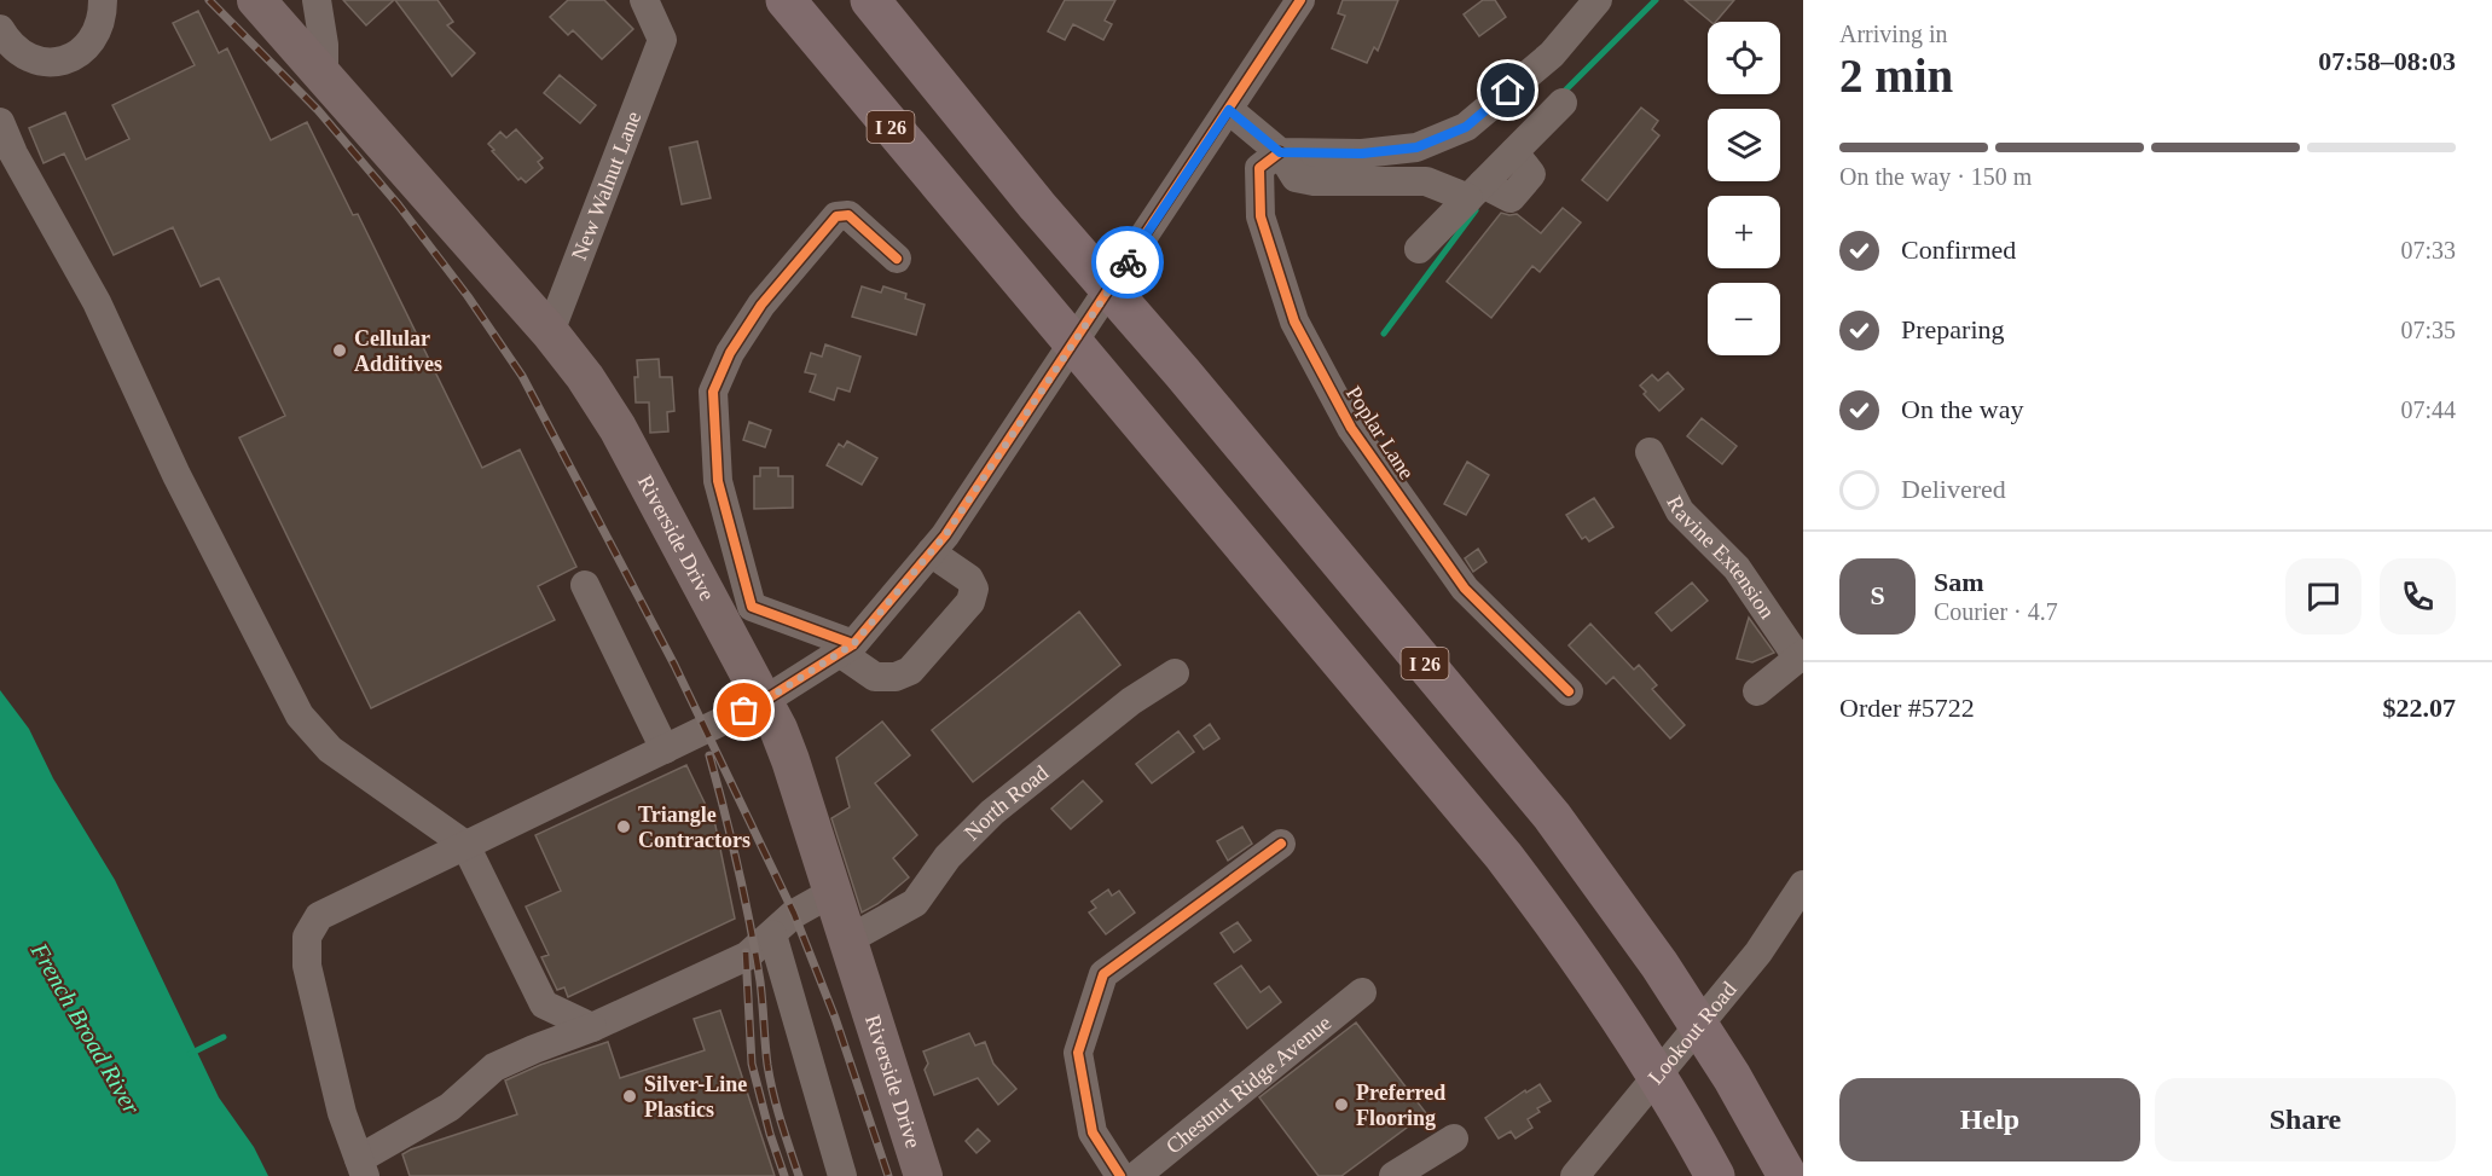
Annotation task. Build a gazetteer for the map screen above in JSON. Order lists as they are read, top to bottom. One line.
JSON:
{"streets":{"highway":["I 26"],"main road":["Riverside Drive"],"street":["New Walnut Lane","Poplar Lane","Ravine Extension","North Road","Lookout Road","Chestnut Ridge Avenue"]},"crossings":[["New Walnut Lane","Riverside Drive"],["Riverside Drive","North Road"]],"water":["French Broad River"],"places":["Cellular Additives","Triangle Contractors","Silver-Line Plastics","Preferred Flooring"],"page":{"heading":["2 min","Arriving in","07:58–08:03"],"panel":["Sam","Courier · 4.7","Order #5722","$22.07"],"map_buttons":["+","−"],"bar":"On the way · 150 m","list":[["Confirmed","07:33"],["Preparing","07:35"],["On the way","07:44"],"Delivered"],"round":"S","buttons":["Help","Share"]}}
